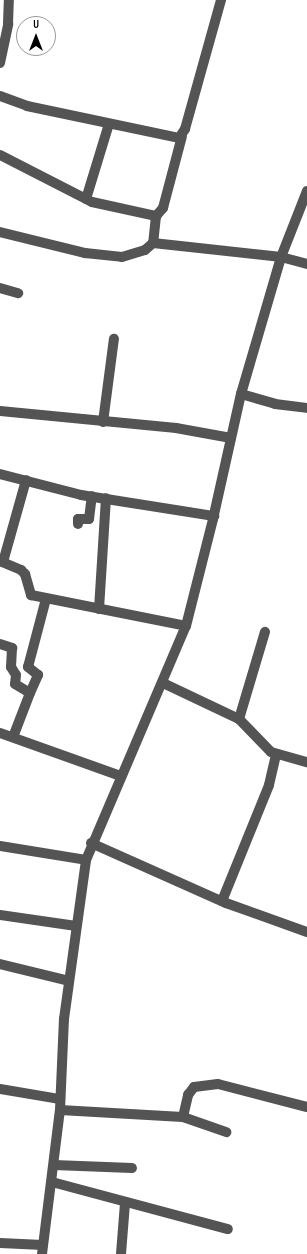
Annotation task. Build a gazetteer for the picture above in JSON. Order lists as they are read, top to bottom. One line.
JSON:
{"north":"top"}
